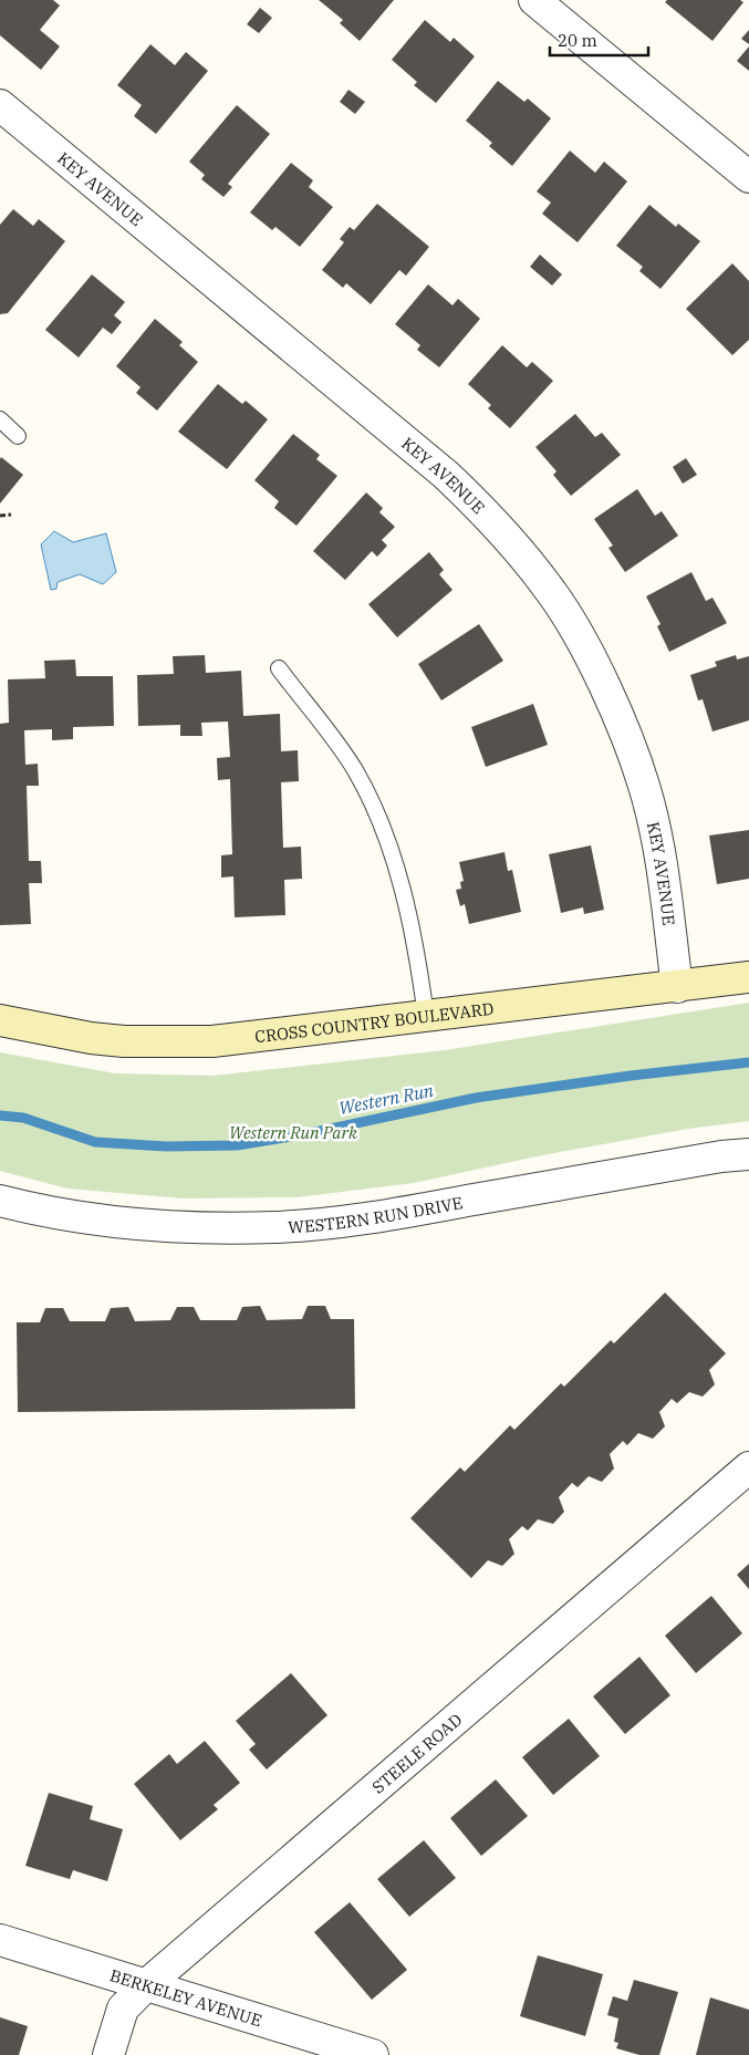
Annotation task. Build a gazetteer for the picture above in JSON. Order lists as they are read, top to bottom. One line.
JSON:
{"streets":{"main road":["CROSS COUNTRY BOULEVARD"],"street":["KEY AVENUE","WESTERN RUN DRIVE","STEELE ROAD","BERKELEY AVENUE"]},"crossings":[["KEY AVENUE","CROSS COUNTRY BOULEVARD"],["STEELE ROAD","BERKELEY AVENUE"]],"water":["Western Run"],"parks":["Western Run Park"],"scale_bar":"20 m"}
